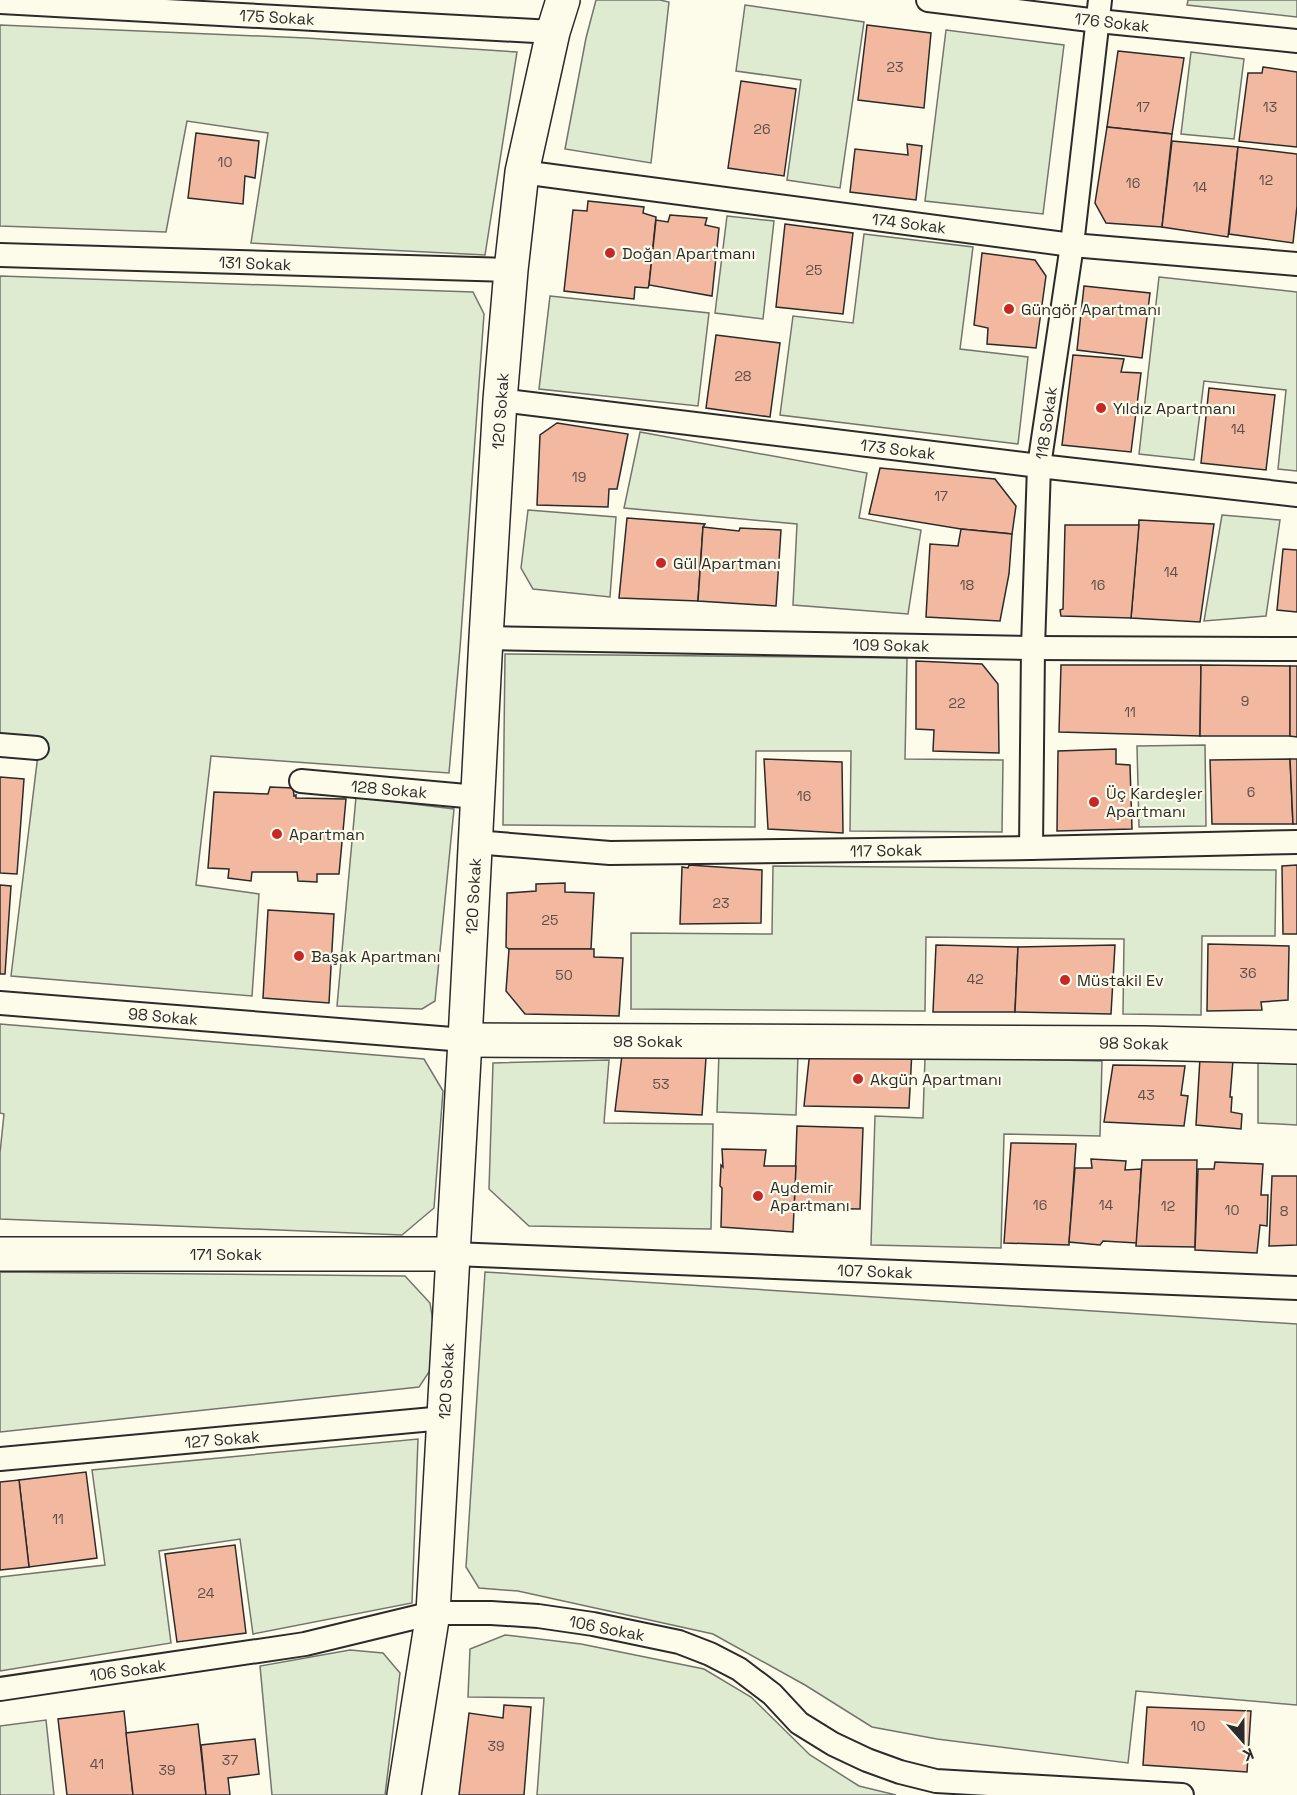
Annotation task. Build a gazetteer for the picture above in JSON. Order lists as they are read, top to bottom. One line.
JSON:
{"streets":{"street":["120 Sokak","98 Sokak","171 Sokak"],"lane":["175 Sokak","176 Sokak","174 Sokak","131 Sokak","118 Sokak","173 Sokak","109 Sokak","128 Sokak","117 Sokak","107 Sokak","127 Sokak","106 Sokak"]},"crossings":[["175 Sokak","120 Sokak"],["176 Sokak","118 Sokak"],["174 Sokak","120 Sokak"],["174 Sokak","118 Sokak"],["131 Sokak","120 Sokak"],["120 Sokak","173 Sokak"],["120 Sokak","109 Sokak"],["120 Sokak","128 Sokak"],["120 Sokak","117 Sokak"],["120 Sokak","98 Sokak"],["120 Sokak","171 Sokak"],["120 Sokak","107 Sokak"],["120 Sokak","127 Sokak"],["120 Sokak","106 Sokak"],["118 Sokak","173 Sokak"],["118 Sokak","109 Sokak"],["118 Sokak","117 Sokak"],["171 Sokak","107 Sokak"]],"places":["Doğan Apartmanı","Güngör Apartmanı","Yıldız Apartmanı","Gül Apartmanı","Üç Kardeşler Apartmanı","Apartman","Başak Apartmanı","Müstakil Ev","Akgün Apartmanı","Aydemir Apartmanı"],"house_numbers":["23","17","13","26","10","12","16","14","25","28","14","19","17","14","18","16","9","22","11","6","16","23","25","36","50","42","53","43","16","14","12","10","8","11","24","10","39","37","41","39"],"north":"bottom"}
